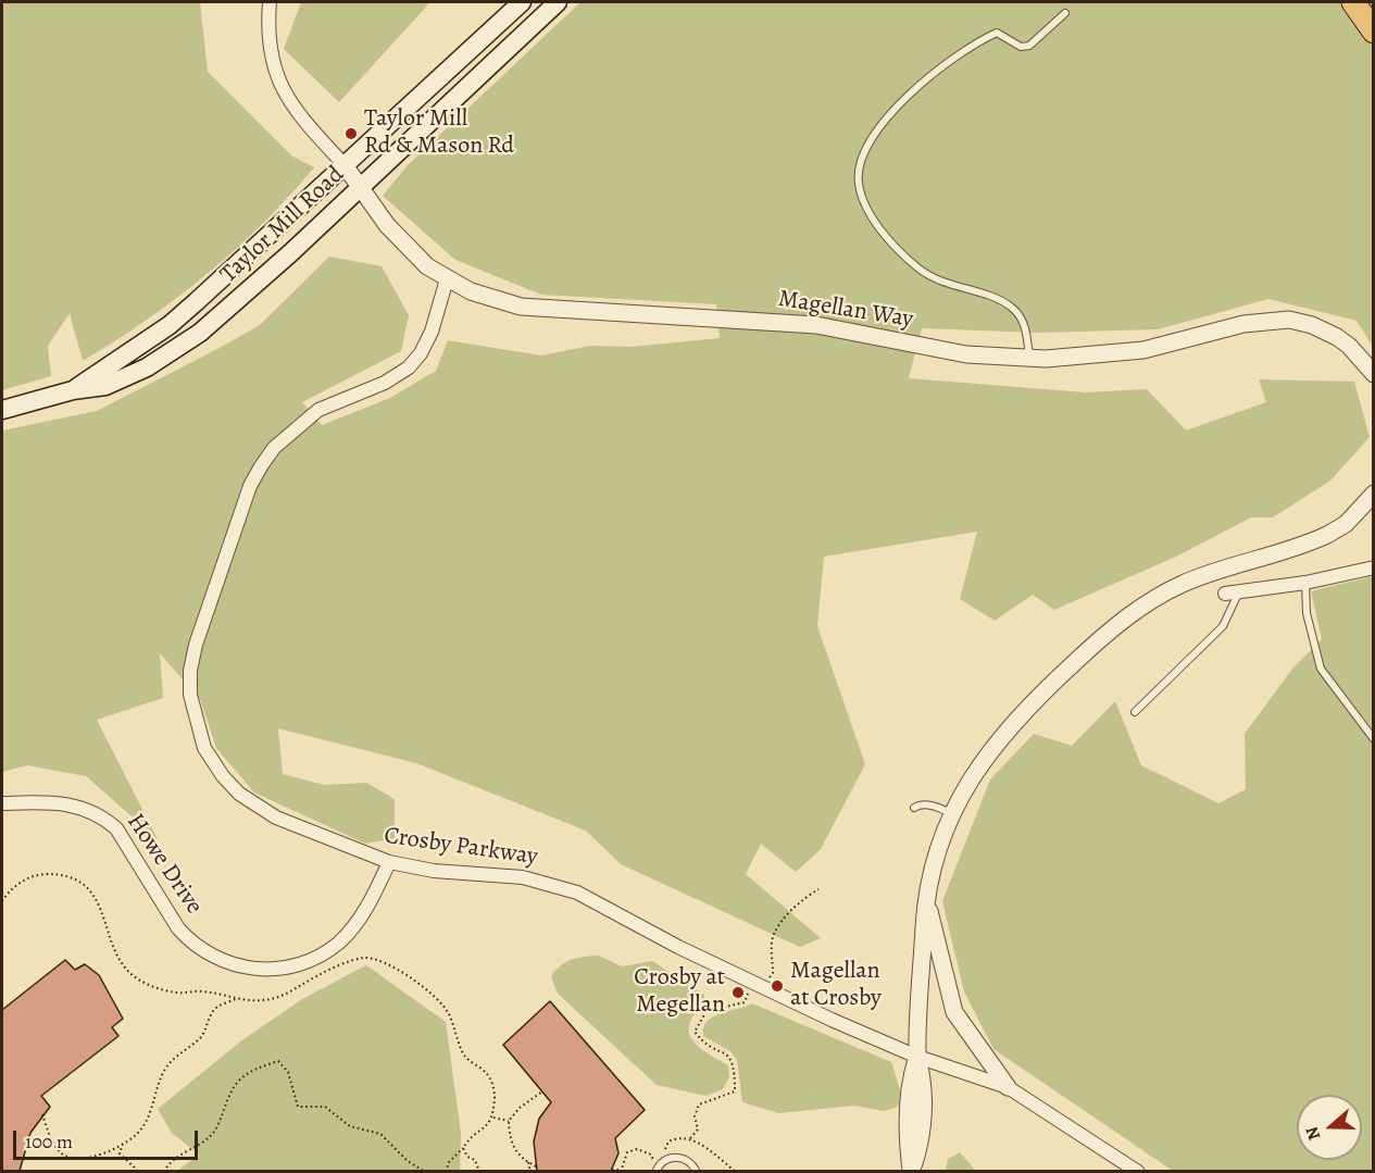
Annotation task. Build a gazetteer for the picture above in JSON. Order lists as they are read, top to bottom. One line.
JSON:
{"streets":{"main road":["Taylor Mill Road"],"street":["Magellan Way","Crosby Parkway","Howe Drive"]},"crossings":[["Taylor Mill Road","Magellan Way"],["Magellan Way","Crosby Parkway"],["Crosby Parkway","Howe Drive"]],"places":["Taylor Mill Rd & Mason Rd","Magellan at Crosby","Crosby at Megellan"],"scale_bar":"100 m","north":"left"}
